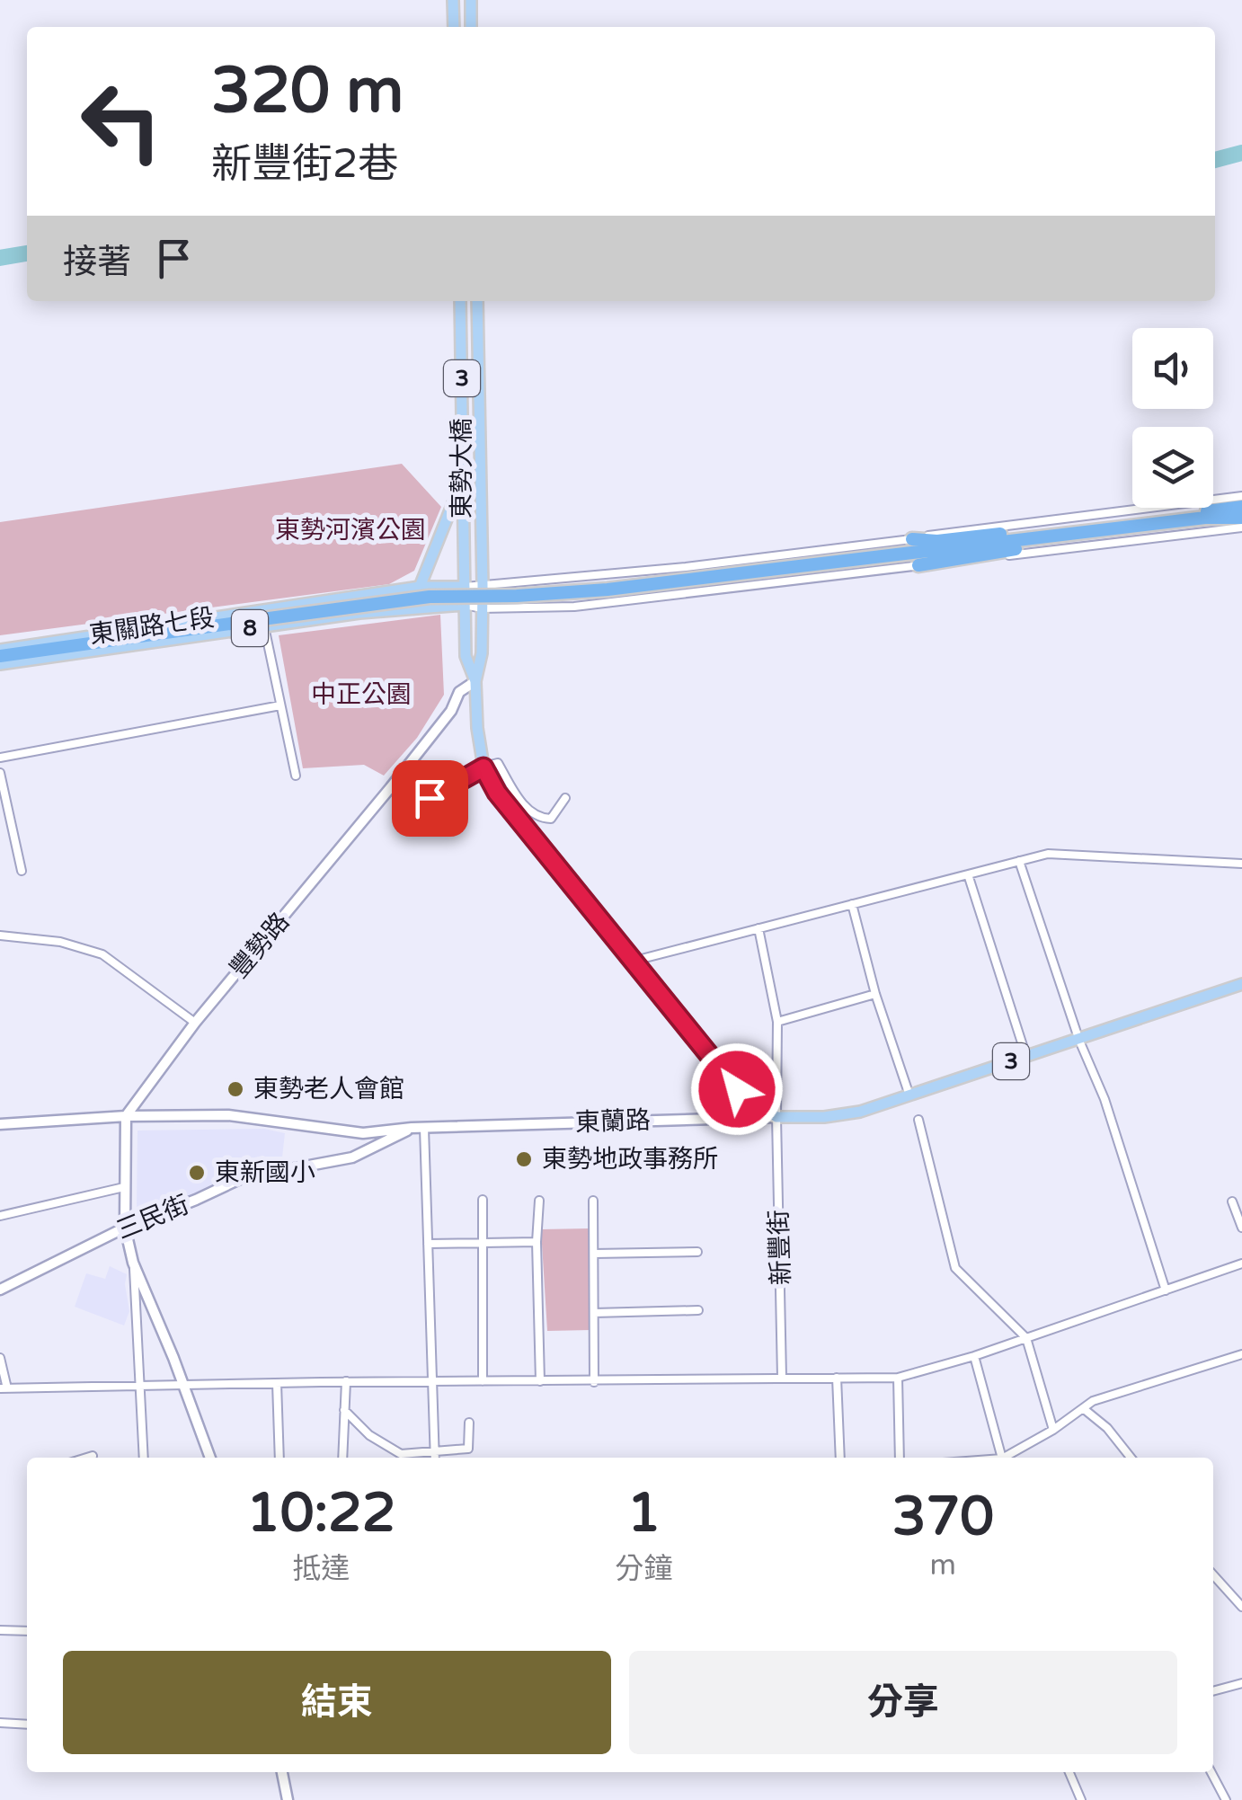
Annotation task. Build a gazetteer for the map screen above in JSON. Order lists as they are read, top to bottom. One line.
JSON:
{"streets":{"main road":["3","東勢大橋","東關路七段","8","東蘭路"],"street":["豐勢路","三民街","新豐街"]},"crossings":[["3","東勢大橋"],["3","東關路七段"],["3","豐勢路"],["3","東蘭路"],["3","新豐街"],["東勢大橋","東關路七段"],["豐勢路","東蘭路"],["東蘭路","三民街"],["東蘭路","新豐街"]],"parks":["東勢河濱公園","中正公園"],"places":["東勢老人會館","東勢地政事務所","東新國小"],"page":{"turn":["320 m","新豐街2巷"],"then":"接著","eta":["10:22","抵達","1","分鐘","370","m"],"buttons":["結束","分享"]}}
